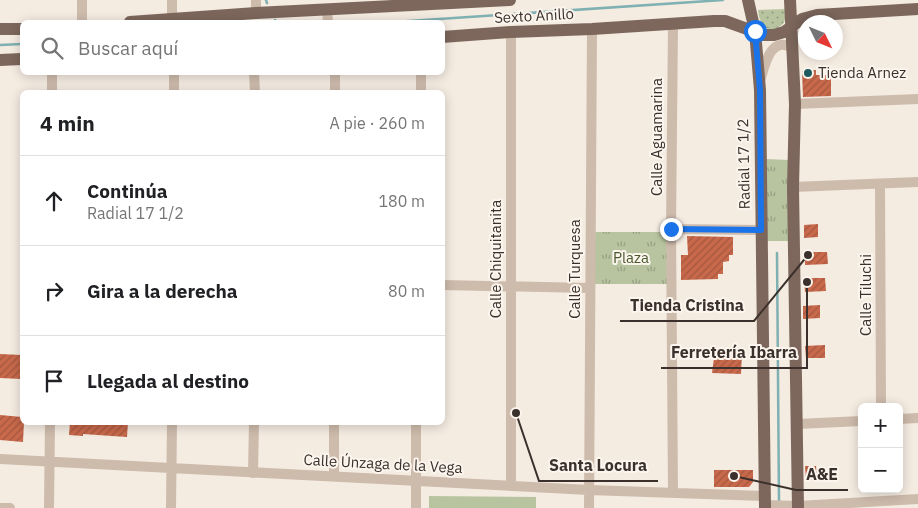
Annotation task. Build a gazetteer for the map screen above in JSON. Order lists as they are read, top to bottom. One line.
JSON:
{"streets":{"main road":["Sexto Anillo","Radial 17 1/2"],"street":["Calle Aguamarina","Calle Chiquitanita","Calle Turquesa","Calle Tiluchi","Calle Únzaga de la Vega"]},"crossings":[["Sexto Anillo","Calle Aguamarina"],["Sexto Anillo","Radial 17 1/2"],["Sexto Anillo","Calle Chiquitanita"],["Sexto Anillo","Calle Turquesa"],["Calle Aguamarina","Calle Únzaga de la Vega"],["Radial 17 1/2","Calle Únzaga de la Vega"],["Calle Chiquitanita","Calle Únzaga de la Vega"],["Calle Turquesa","Calle Únzaga de la Vega"]],"parks":["Plaza"],"places":["Tienda Arnez","Tienda Cristina","Ferretería Ibarra","Santa Locura","A&E"],"north":"bottom right","page":{"search":"Buscar aquí","heading":["4 min","A pie · 260 m"],"list":[["Continúa","Radial 17 1/2","180 m"],["Gira a la derecha","80 m"],"Llegada al destino"],"map_buttons":["+","−"]}}
